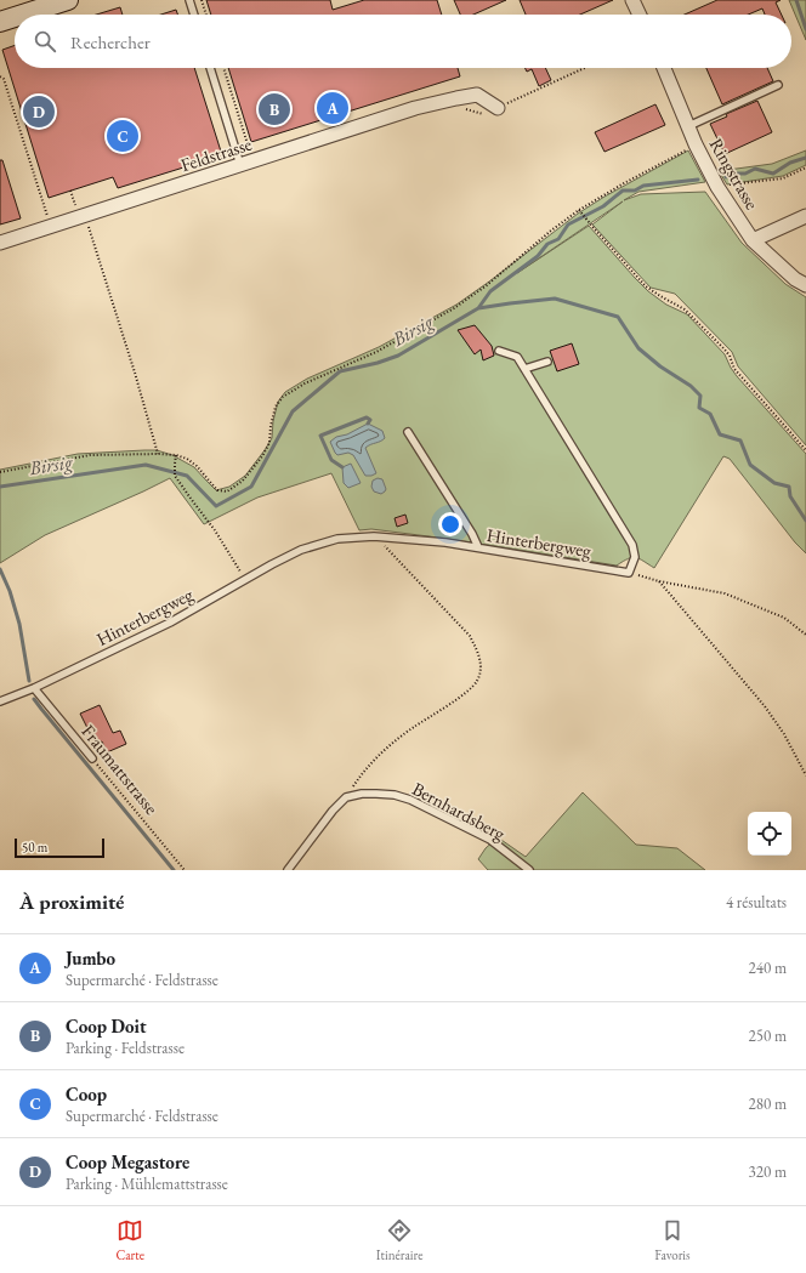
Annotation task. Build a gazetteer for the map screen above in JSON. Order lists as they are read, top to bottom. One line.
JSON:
{"streets":{"street":["Feldstrasse","Ringstrasse"],"lane":["Hinterbergweg","Fraumattstrasse","Bernhardsberg"]},"crossings":[["Hinterbergweg","Fraumattstrasse"]],"water":["Birsig"],"scale_bar":"50 m","page":{"search":"Rechercher","pins":["A","B","D","C"],"scale":"50 m","heading":["À proximité","4 résultats"],"list":[{"mark":"A","name":"Jumbo","note":"Supermarché · Feldstrasse","value":"240 m"},{"mark":"B","name":"Coop Doit","note":"Parking · Feldstrasse","value":"250 m"},{"mark":"C","name":"Coop","note":"Supermarché · Feldstrasse","value":"280 m"},{"mark":"D","name":"Coop Megastore","note":"Parking · Mühlemattstrasse","value":"320 m"}],"nav":["Carte","Itinéraire","Favoris"]}}
